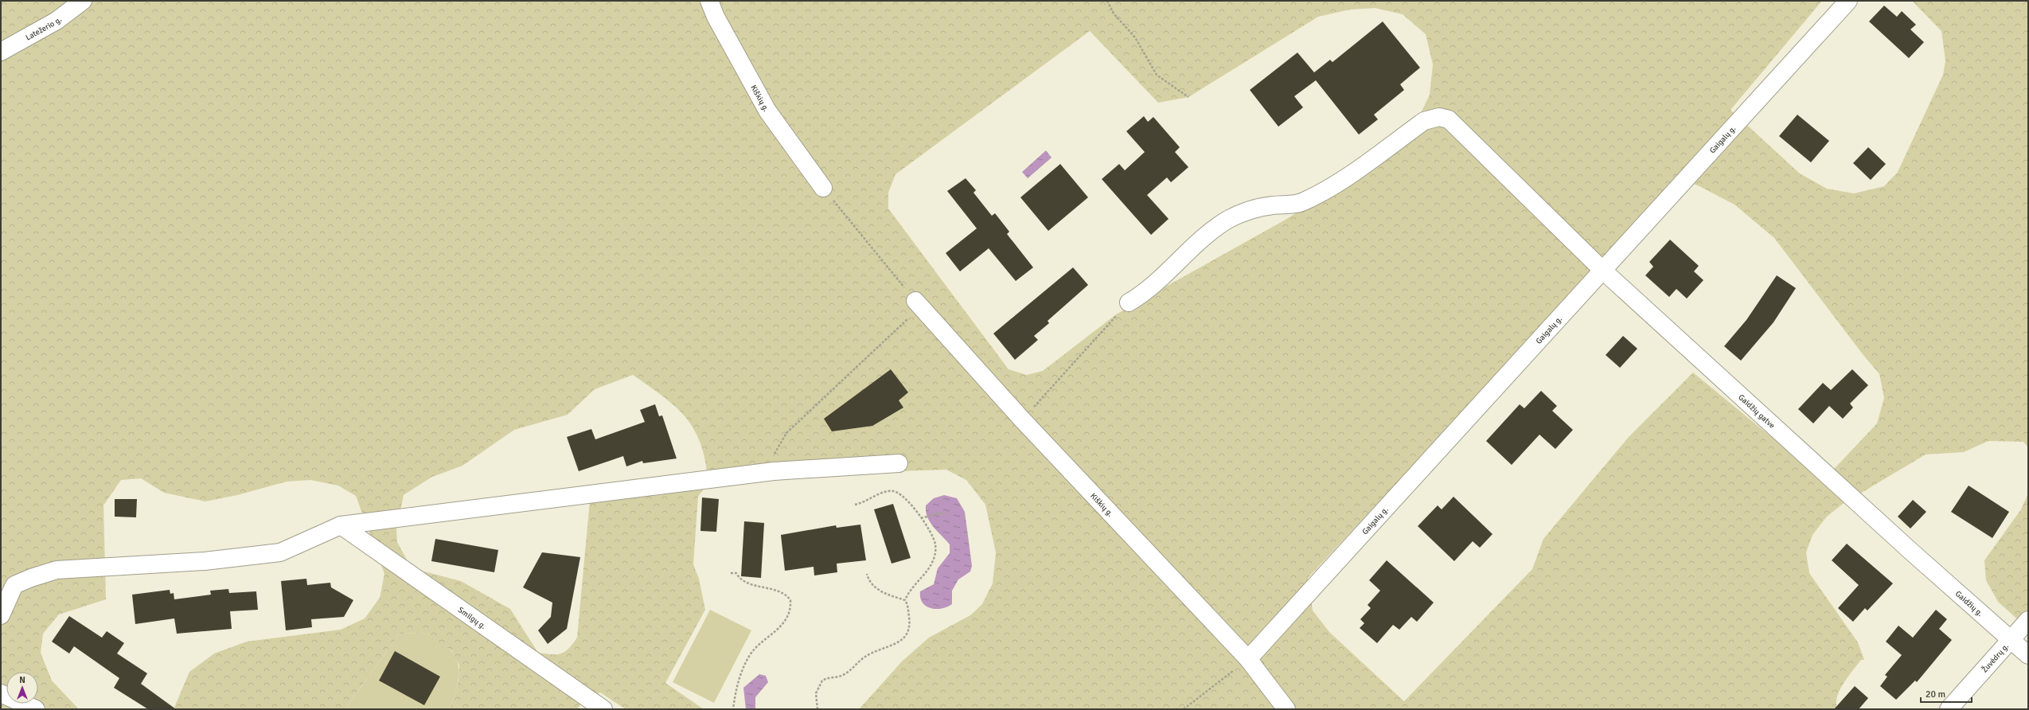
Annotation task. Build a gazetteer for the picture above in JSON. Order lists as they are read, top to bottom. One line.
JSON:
{"streets":{"street":["Latežerio g.","Kiškių g.","Gaigalų g.","Gaidžių gatve","Gaidžių g.","Smilgų g.","Žuvėdrų g."]},"crossings":[["Kiškių g.","Gaigalų g."],["Gaigalų g.","Gaidžių gatve"],["Gaidžių gatve","Gaidžių g."],["Gaidžių g.","Žuvėdrų g."]],"scale_bar":"20 m","north":"top"}
